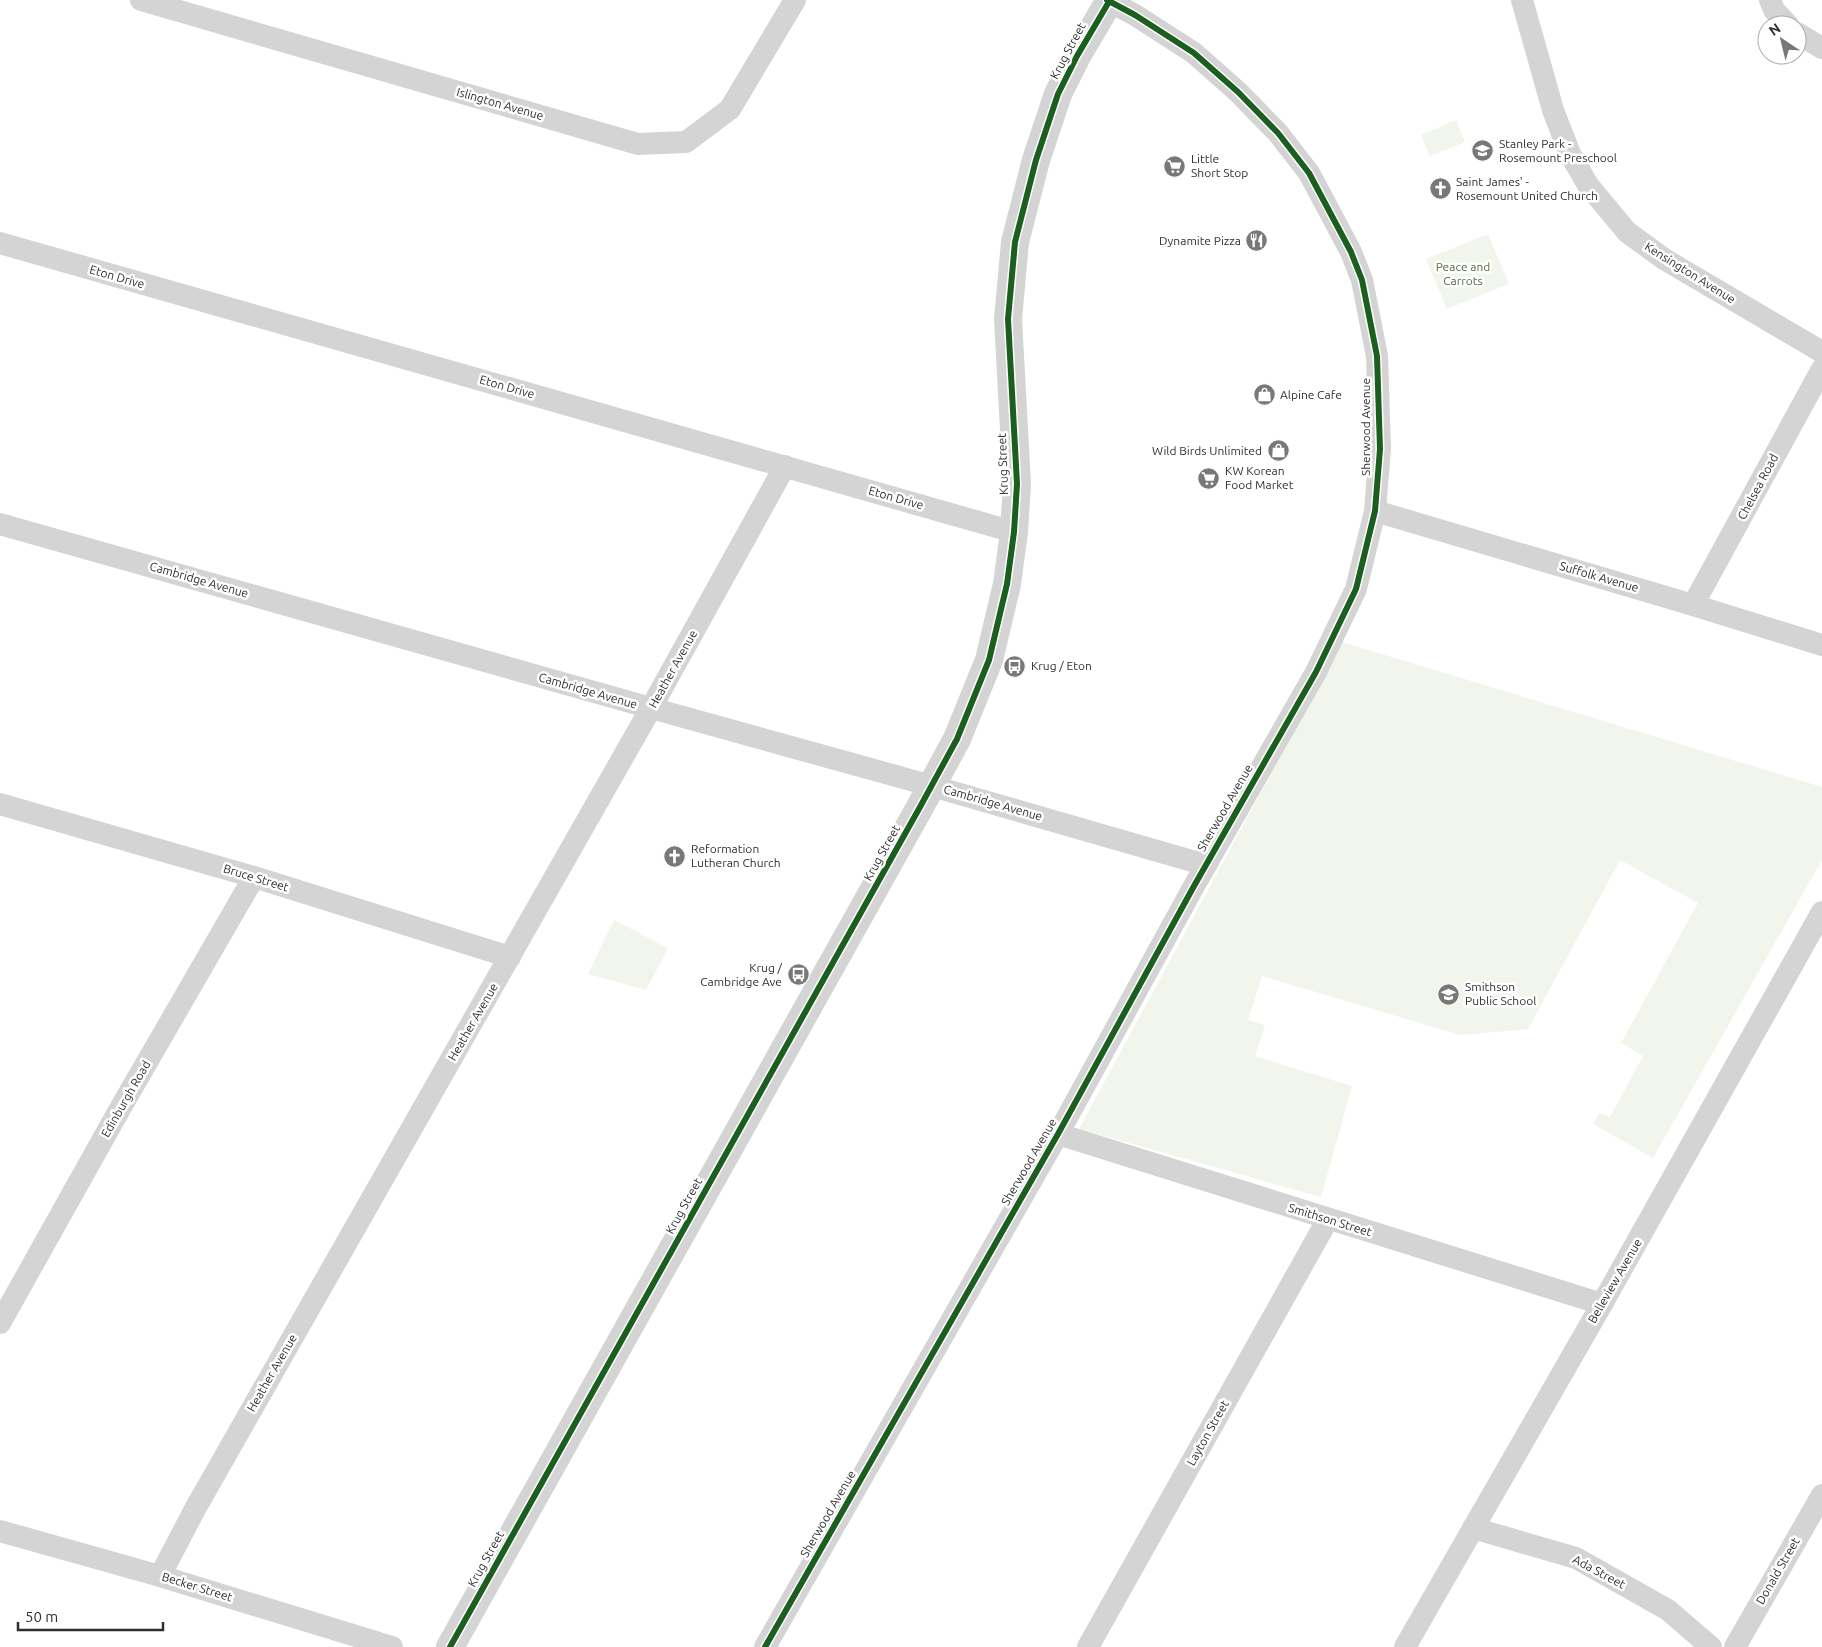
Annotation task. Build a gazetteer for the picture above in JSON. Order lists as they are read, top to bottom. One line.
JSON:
{"streets":{"street":["Krug Street","Islington Avenue","Kensington Avenue","Eton Drive","Sherwood Avenue","Chelsea Road","Suffolk Avenue","Cambridge Avenue","Heather Avenue","Bruce Street","Edinburgh Road","Smithson Street","Belleview Avenue","Layton Street","Donald Street","Ada Street","Becker Street"]},"crossings":[["Krug Street","Eton Drive"],["Krug Street","Sherwood Avenue"],["Krug Street","Cambridge Avenue"],["Eton Drive","Heather Avenue"],["Sherwood Avenue","Suffolk Avenue"],["Sherwood Avenue","Cambridge Avenue"],["Sherwood Avenue","Smithson Street"],["Chelsea Road","Suffolk Avenue"],["Cambridge Avenue","Heather Avenue"],["Heather Avenue","Bruce Street"],["Heather Avenue","Becker Street"],["Bruce Street","Edinburgh Road"],["Smithson Street","Belleview Avenue"],["Smithson Street","Layton Street"],["Belleview Avenue","Ada Street"]],"parks":["Peace and Carrots"],"places":{"school or university":["Stanley Park - Rosemount Preschool","Smithson Public School"],"supermarket":["Little Short Stop","KW Korean Food Market"],"church":["Saint James' - Rosemount United Church","Reformation Lutheran Church"],"restaurant":["Dynamite Pizza"],"shop":["Alpine Cafe","Wild Birds Unlimited"],"bus stop":["Krug / Eton","Krug / Cambridge Ave"]},"scale_bar":"50 m","north":"top left"}
